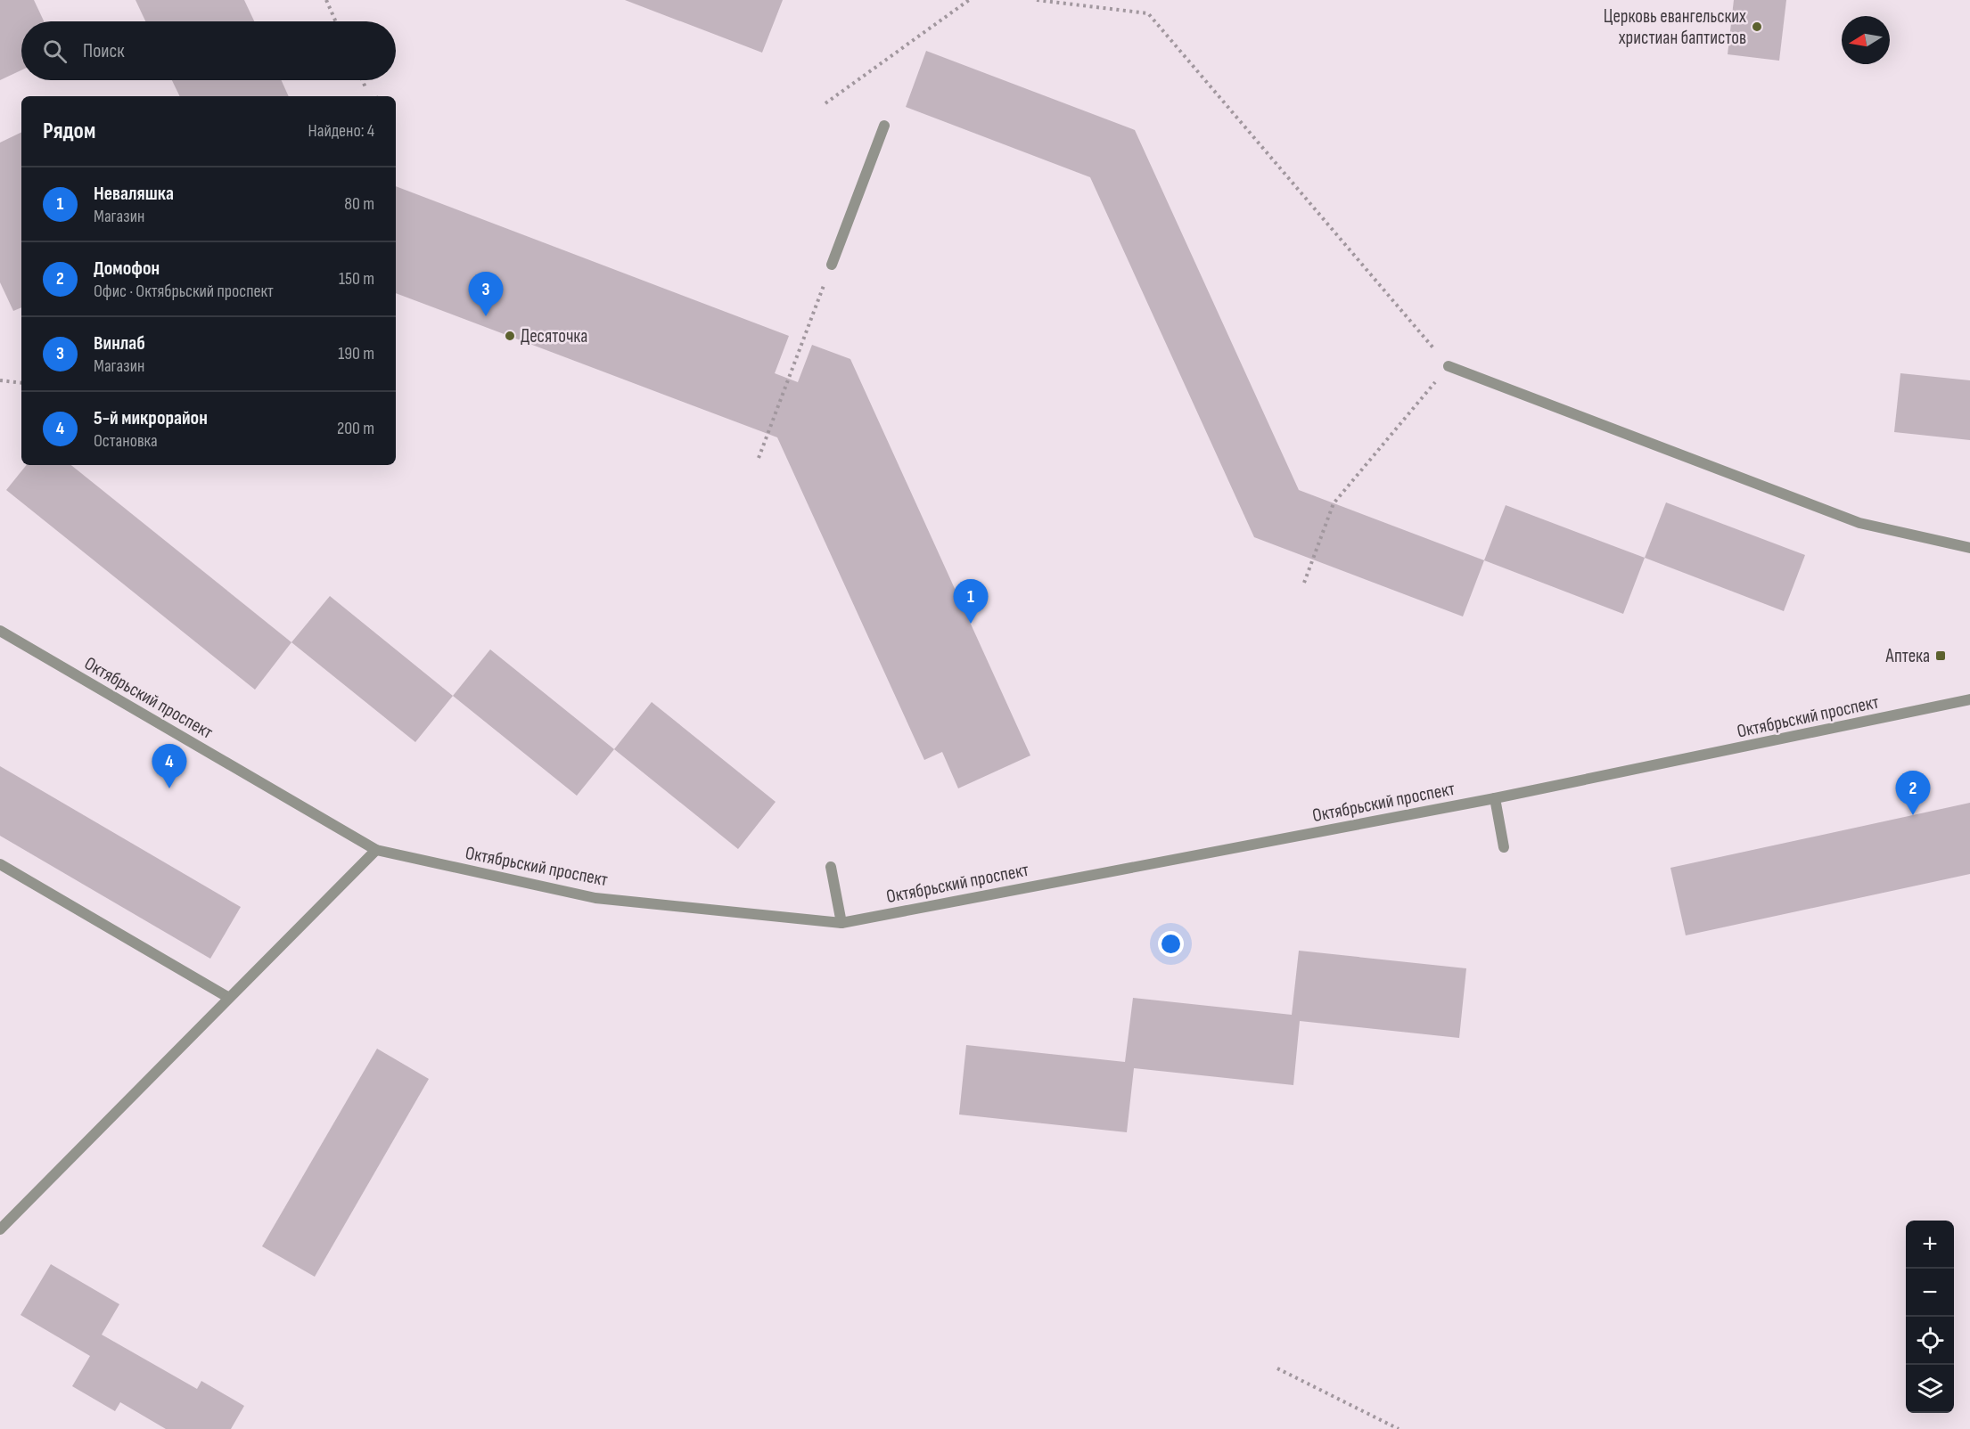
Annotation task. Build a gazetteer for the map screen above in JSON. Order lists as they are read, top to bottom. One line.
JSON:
{"streets":{"street":["Октябрьский проспект"]},"places":{"other":["Церковь евангельских христиан баптистов","Десяточка"],"transit":["Аптека"]},"north":"left","page":{"search":"Поиск","heading":["Рядом","Найдено: 4"],"list":[{"mark":"1","name":"Неваляшка","note":"Магазин","value":"80 m"},{"mark":"2","name":"Домофон","note":"Офис · Октябрьский проспект","value":"150 m"},{"mark":"3","name":"Винлаб","note":"Магазин","value":"190 m"},{"mark":"4","name":"5-й микрорайон","note":"Остановка","value":"200 m"}],"pins":["3","1","4","2"],"map_buttons":["+","−"]}}
